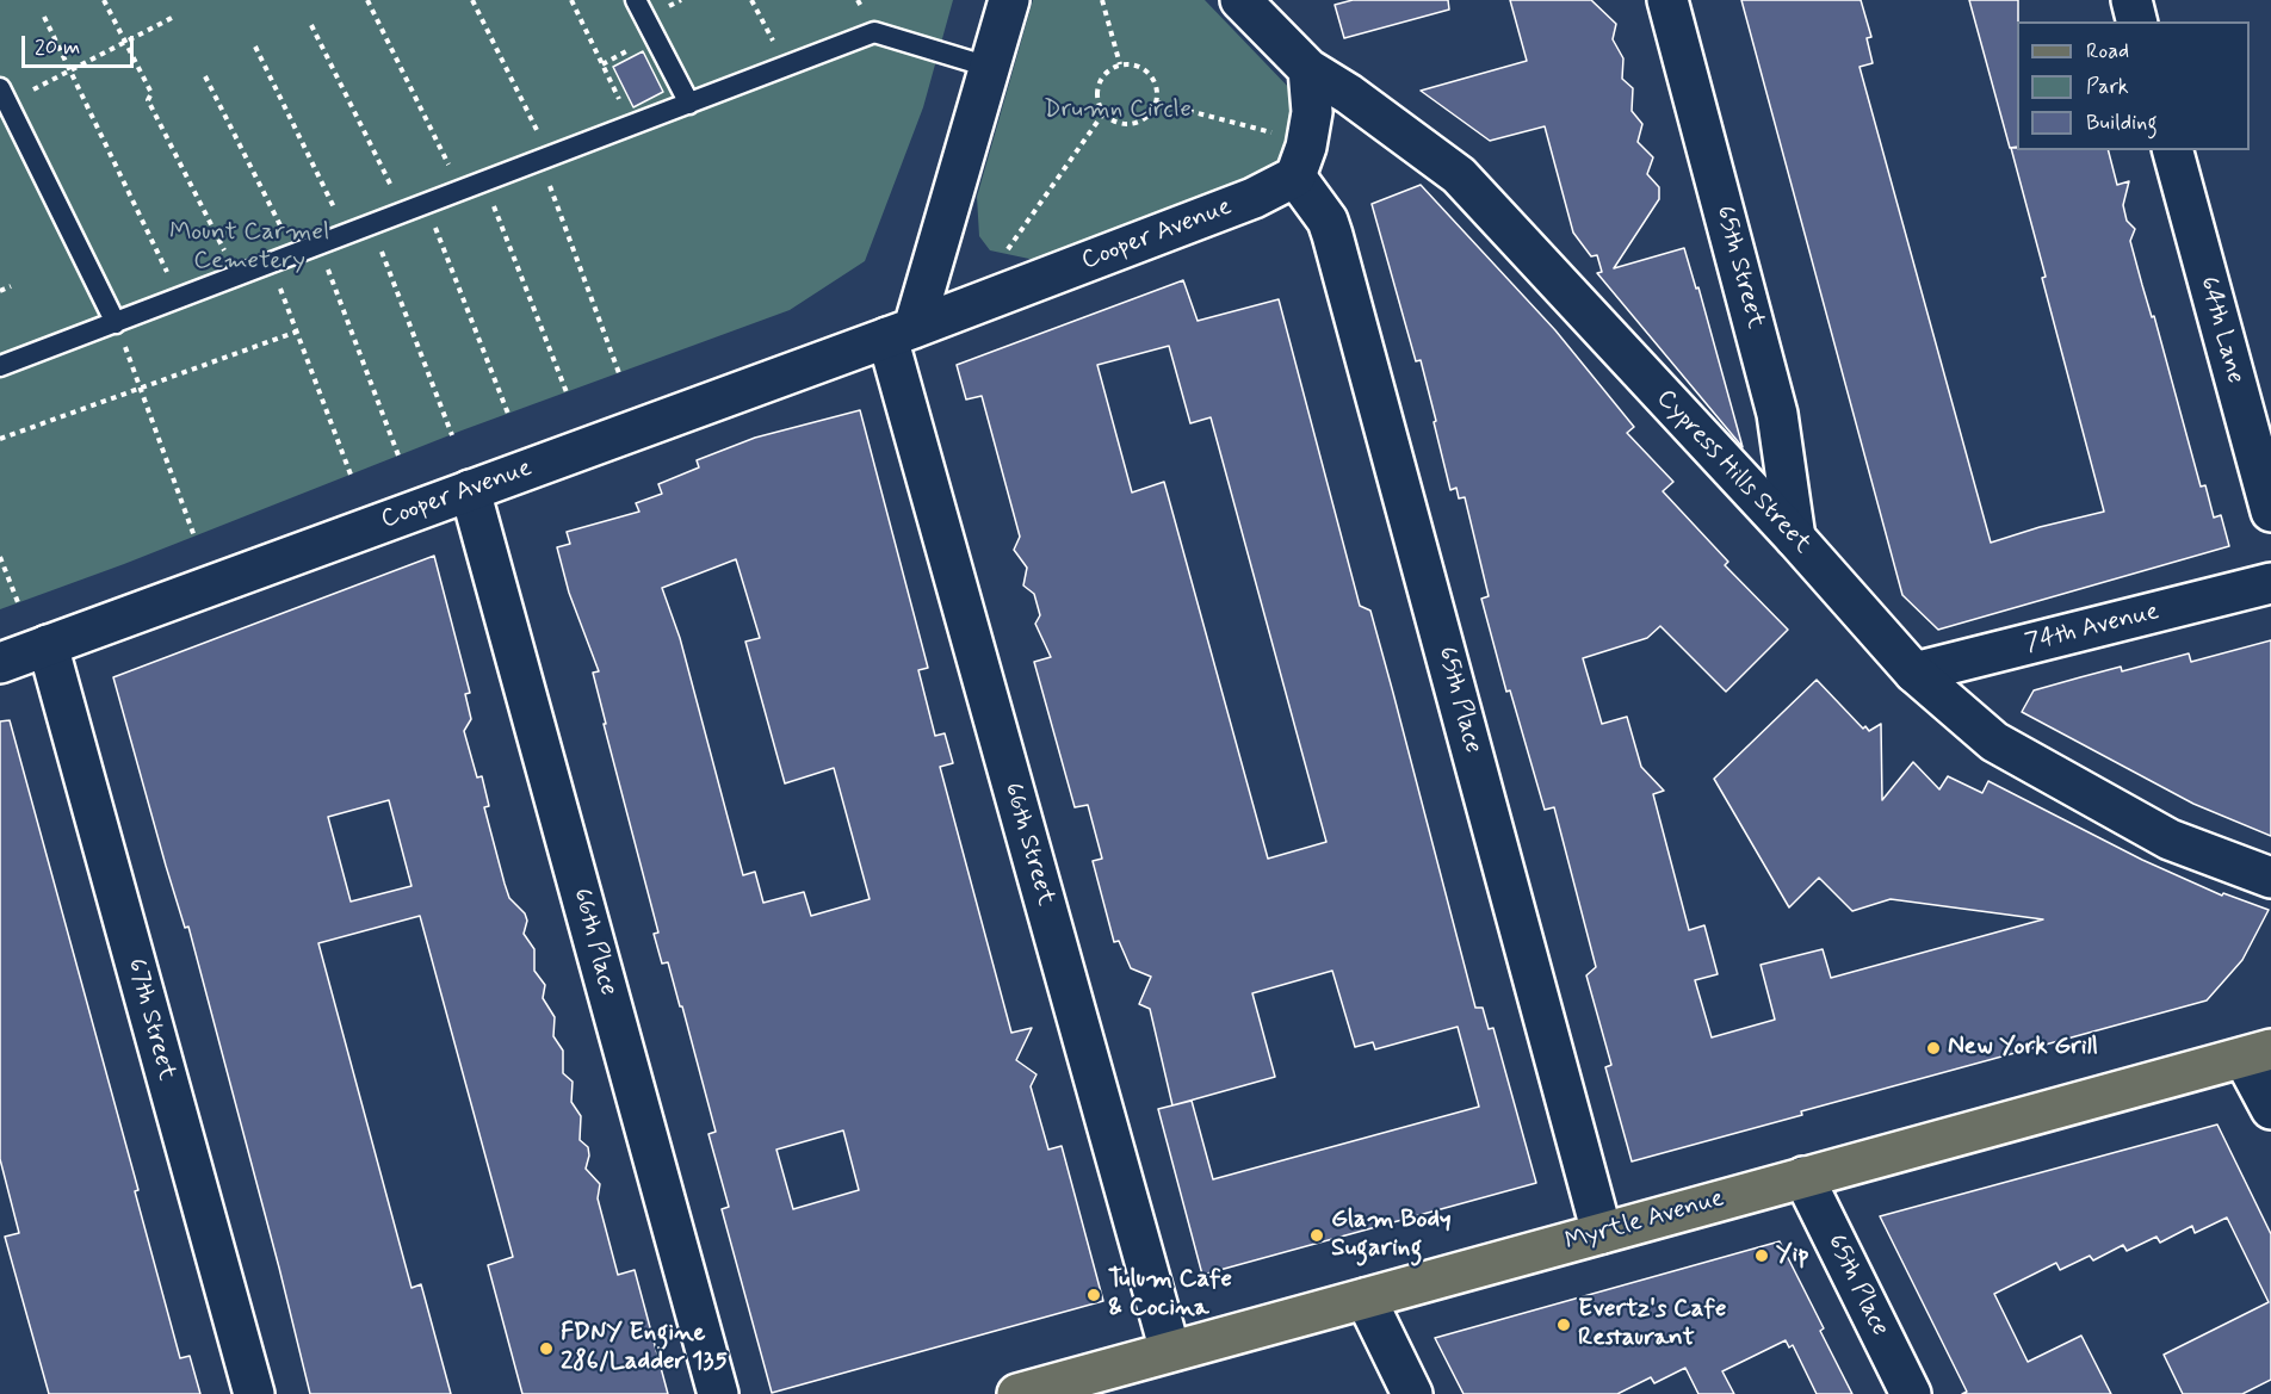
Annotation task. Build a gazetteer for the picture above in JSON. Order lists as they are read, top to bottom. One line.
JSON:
{"streets":{"main road":["Myrtle Avenue"],"street":["Cooper Avenue","65th Street","64th Lane","Cypress Hills Street","74th Avenue","65th Place","66th Street","66th Place","67th Street"]},"crossings":[["Cooper Avenue","65th Place"],["Cooper Avenue","66th Street"],["Cooper Avenue","66th Place"],["Cooper Avenue","67th Street"],["65th Street","Cypress Hills Street"],["Cypress Hills Street","74th Avenue"],["65th Place","Myrtle Avenue"],["66th Street","Myrtle Avenue"]],"parks":["Drumn Circle","Mount Carmel Cemetery"],"places":["New York Grill","Glam Body Sugaring","Yip","Tulum Cafe & Cocina","Evertz's Cafe Restaurant","FDNY Engine 286/Ladder 135"],"legend":["Road","Park","Building"],"scale_bar":"20 m"}
